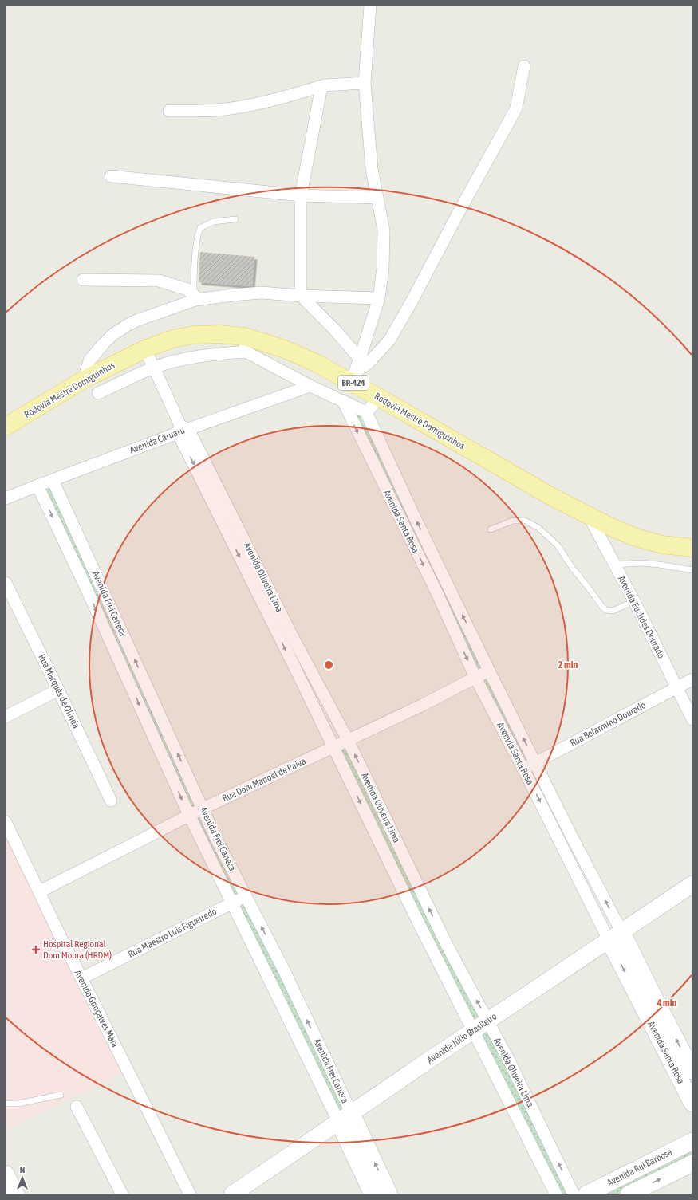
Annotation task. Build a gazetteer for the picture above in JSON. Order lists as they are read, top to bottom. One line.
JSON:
{"streets":{"main road":["BR-424","Rodovia Mestre Domiguinhos","Avenida Santa Rosa","Avenida Frei Caneca","Avenida Júlio Brasileiro","Avenida Rui Barbosa"],"street":["Avenida Caruaru","Avenida Oliveira Lima","Avenida Euclides Dourado","Rua Marquês de Olinda","Rua Belarmino Dourado","Rua Dom Manoel de Paiva","Rua Maestro Luis Figueiredo","Avenida Gonçalves Maia"]},"crossings":[["Rodovia Mestre Domiguinhos","Avenida Oliveira Lima"],["Rodovia Mestre Domiguinhos","Avenida Euclides Dourado"],["Avenida Caruaru","Avenida Oliveira Lima"],["Avenida Caruaru","Avenida Frei Caneca"],["Avenida Santa Rosa","Rua Belarmino Dourado"],["Avenida Santa Rosa","Rua Dom Manoel de Paiva"],["Avenida Santa Rosa","Avenida Júlio Brasileiro"],["Avenida Oliveira Lima","Rua Dom Manoel de Paiva"],["Avenida Oliveira Lima","Avenida Júlio Brasileiro"],["Avenida Frei Caneca","Rua Dom Manoel de Paiva"],["Avenida Frei Caneca","Rua Maestro Luis Figueiredo"],["Avenida Frei Caneca","Avenida Júlio Brasileiro"],["Avenida Euclides Dourado","Rua Belarmino Dourado"],["Rua Dom Manoel de Paiva","Avenida Gonçalves Maia"],["Rua Maestro Luis Figueiredo","Avenida Gonçalves Maia"]],"places":{"health":["Hospital Regional Dom Moura (HRDM)"]},"north":"top","rings":["2 min","4 min"]}
